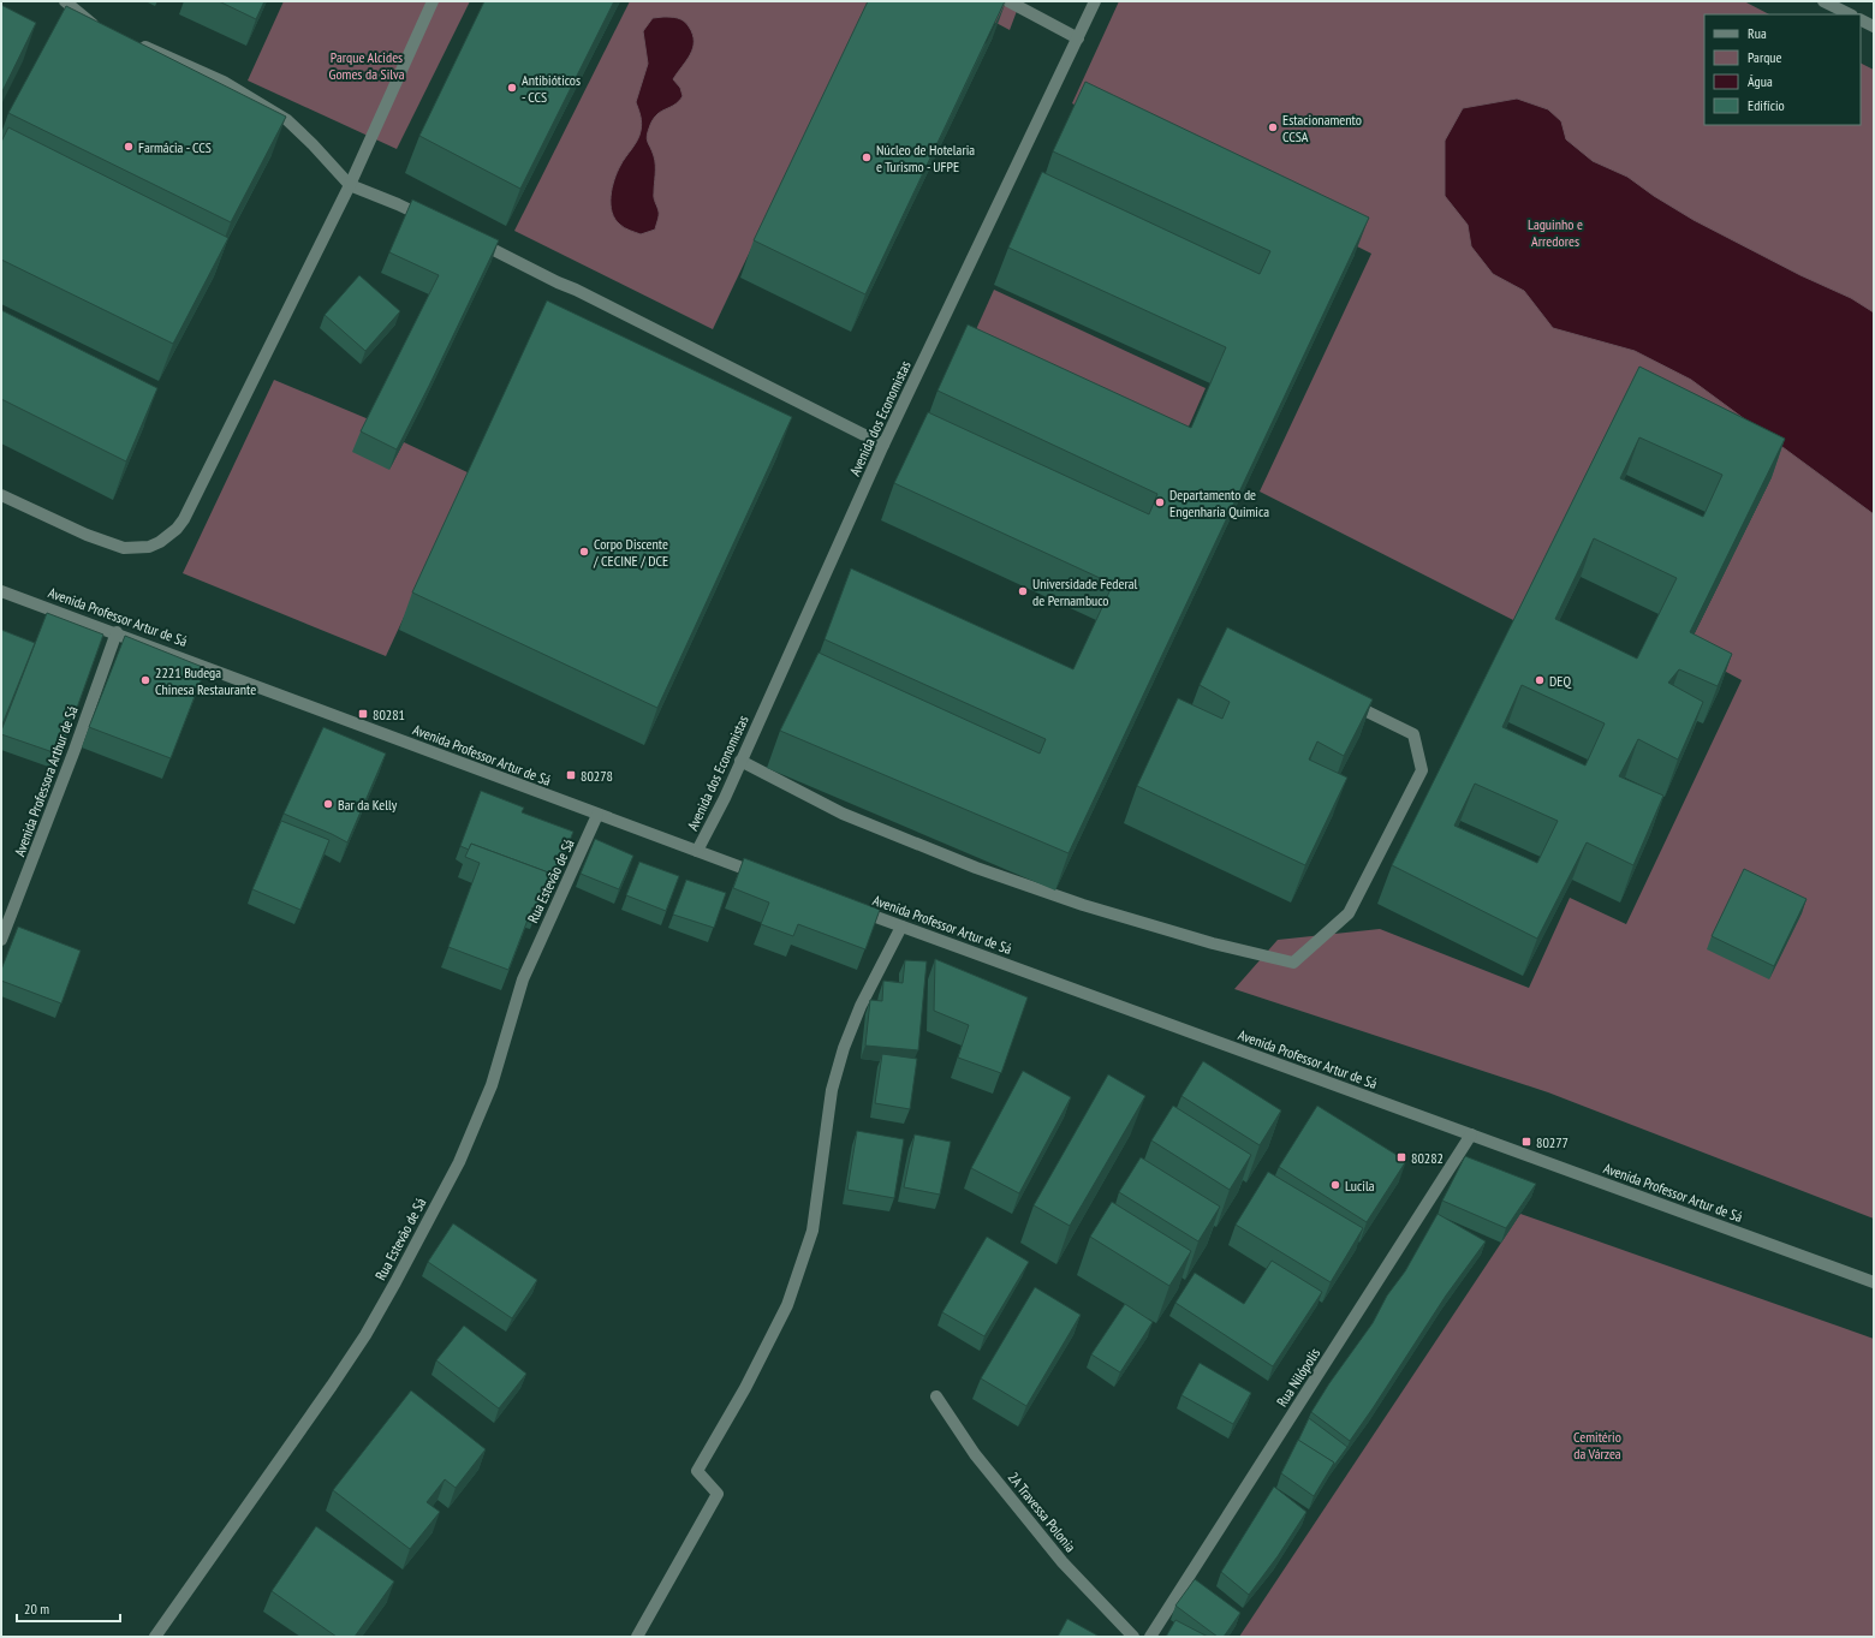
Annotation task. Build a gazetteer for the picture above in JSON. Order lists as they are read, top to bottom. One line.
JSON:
{"streets":{"street":["Avenida dos Economistas","Avenida Professor Artur de Sá","Avenida Professora Arthur de Sá","Rua Estevão de Sá","Rua Nilópolis","2A Travessa Polonia"]},"crossings":[["Avenida dos Economistas","Avenida Professor Artur de Sá"],["Avenida Professor Artur de Sá","Avenida Professora Arthur de Sá"],["Avenida Professor Artur de Sá","Rua Estevão de Sá"],["Avenida Professor Artur de Sá","Rua Nilópolis"]],"parks":["Parque Alcides Gomes da Silva","Laguinho e Arredores","Cemitério da Várzea"],"places":{"other":["Antibióticos - CCS","Estacionamento CCSA","Farmácia - CCS","Núcleo de Hotelaria e Turismo - UFPE","Departamento de Engenharia Quimica","Corpo Discente / CECINE / DCE","Universidade Federal de Pernambuco","2221 Budega Chinesa Restaurante","DEQ","Bar da Kelly","Lucila"],"transit":["80281","80278","80277","80282"]},"legend":["Rua","Parque","Água","Edifício"],"scale_bar":"20 m"}
